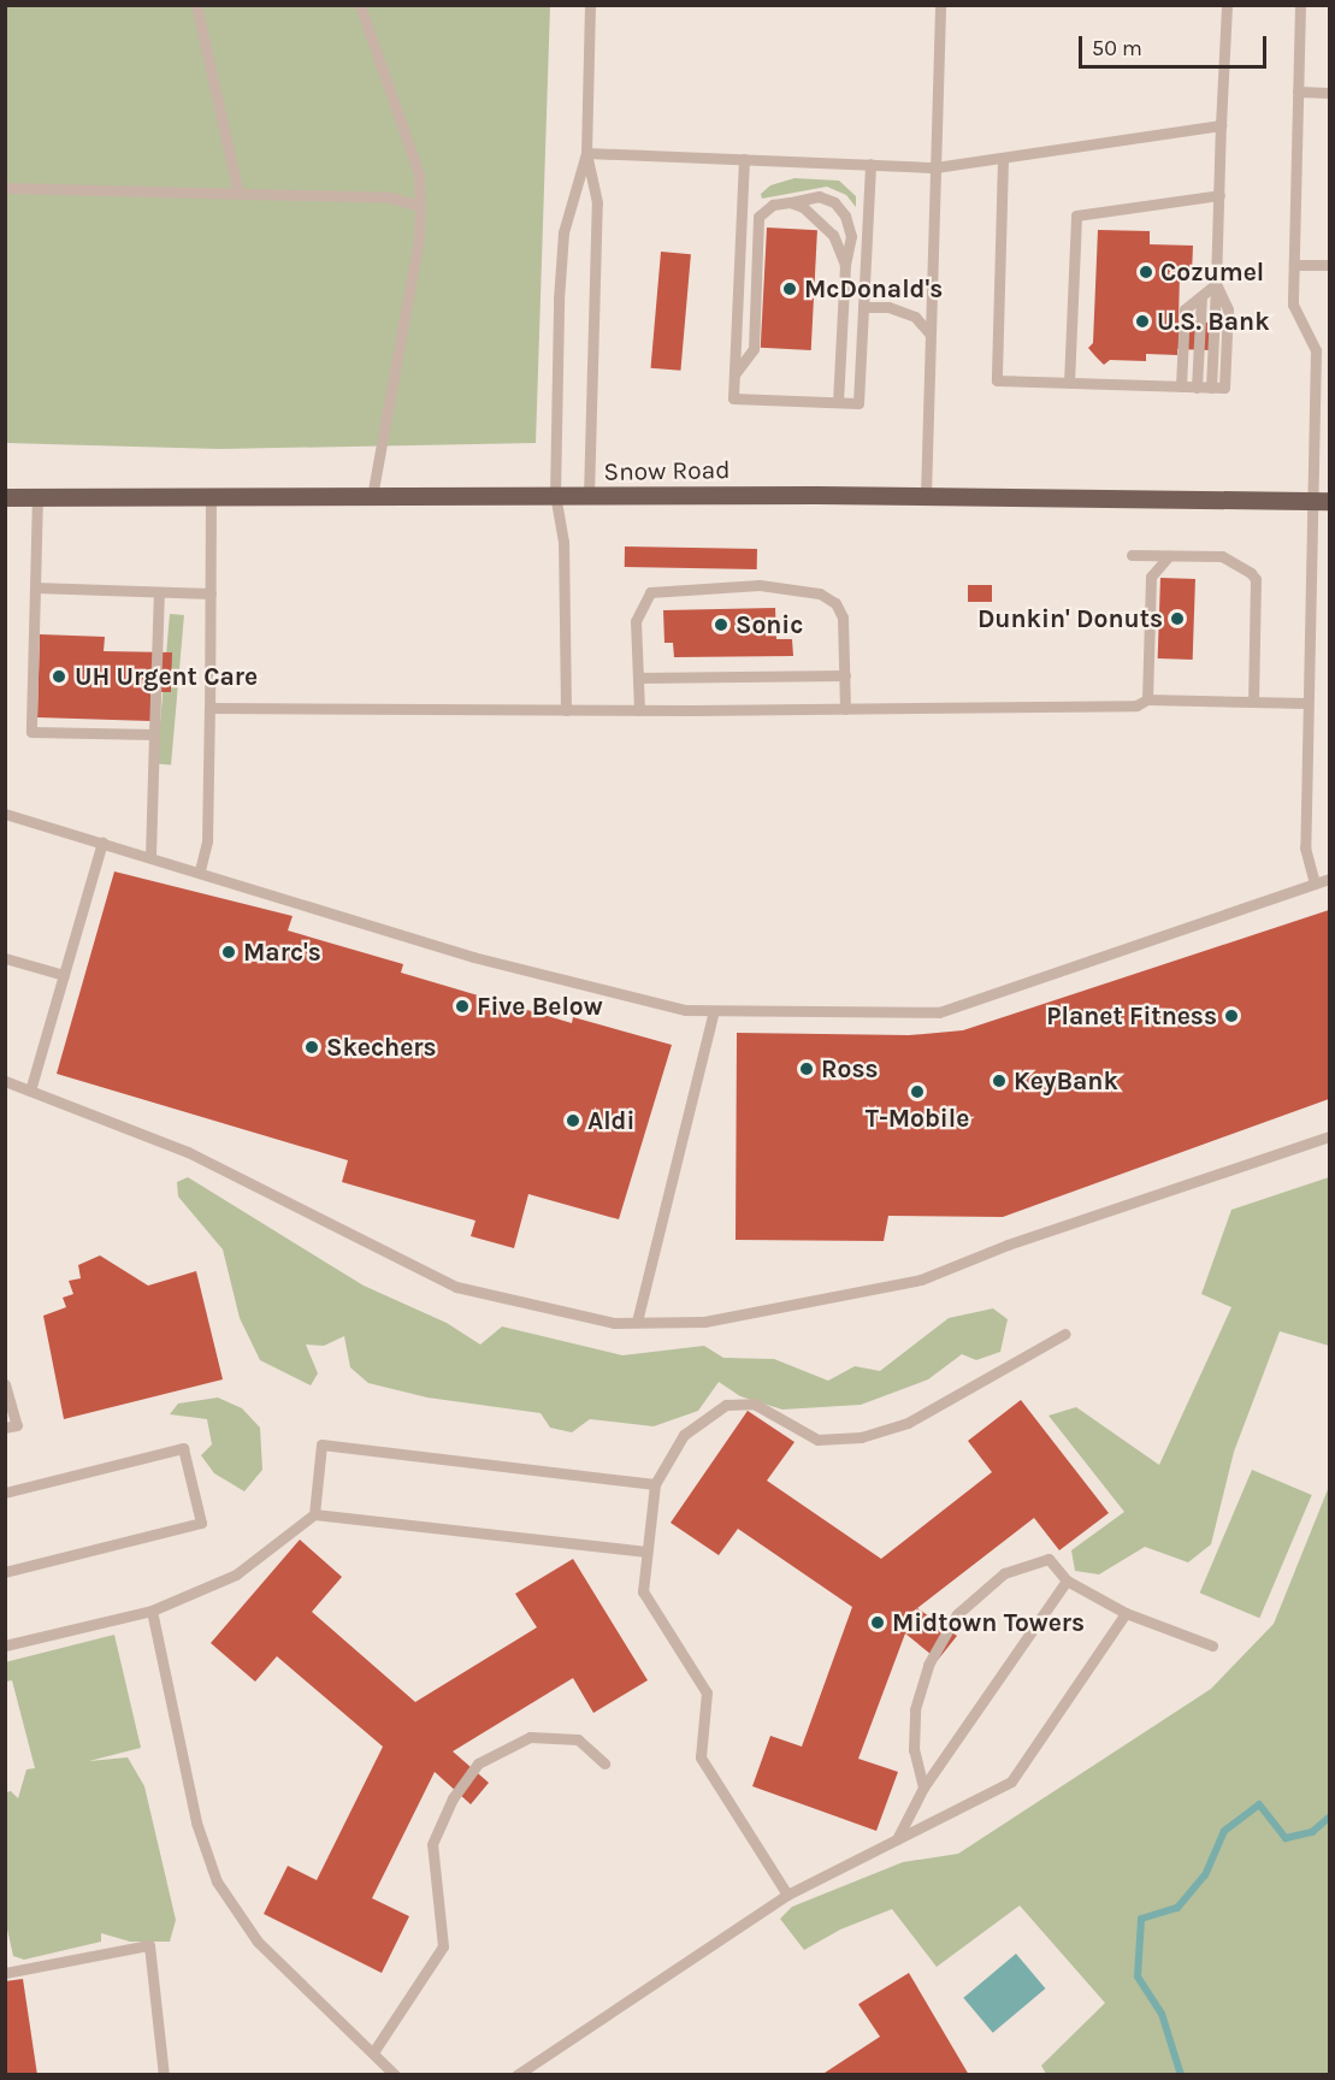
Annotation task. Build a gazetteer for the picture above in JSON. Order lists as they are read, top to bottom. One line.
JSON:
{"streets":{"main road":["Snow Road"]},"places":["Cozumel","McDonald's","U.S. Bank","Dunkin' Donuts","Sonic","UH Urgent Care","Marc's","Five Below","Planet Fitness","Skechers","Ross","KeyBank","T-Mobile","Aldi","Midtown Towers"],"scale_bar":"50 m"}
